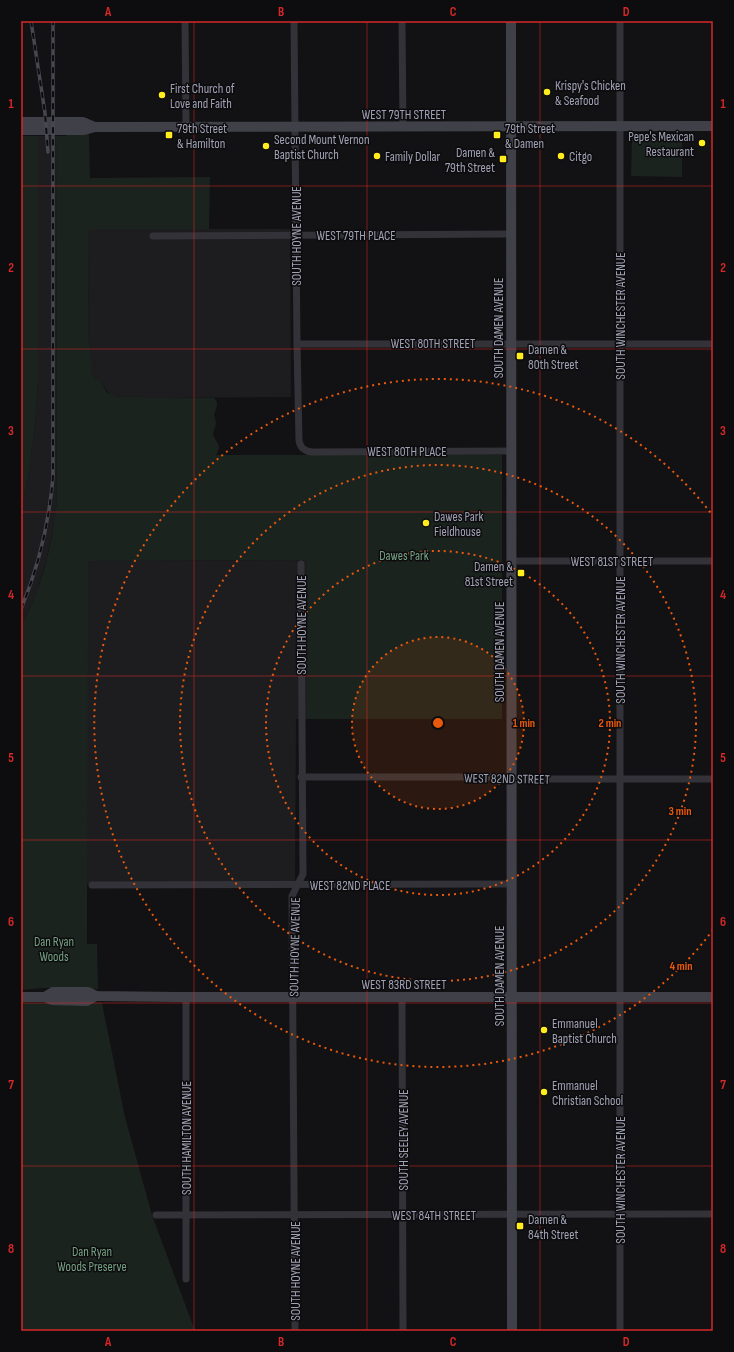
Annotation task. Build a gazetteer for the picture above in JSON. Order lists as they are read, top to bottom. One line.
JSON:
{"streets":{"street":["WEST 79TH STREET","WEST 79TH PLACE","SOUTH HOYNE AVENUE","SOUTH WINCHESTER AVENUE","SOUTH DAMEN AVENUE","WEST 80TH STREET","WEST 80TH PLACE","WEST 81ST STREET","WEST 82ND STREET","WEST 82ND PLACE","WEST 83RD STREET","SOUTH HAMILTON AVENUE","SOUTH SEELEY AVENUE","WEST 84TH STREET"]},"crossings":[["WEST 79TH STREET","SOUTH HOYNE AVENUE"],["WEST 79TH STREET","SOUTH WINCHESTER AVENUE"],["WEST 79TH STREET","SOUTH DAMEN AVENUE"],["WEST 79TH PLACE","SOUTH HOYNE AVENUE"],["WEST 79TH PLACE","SOUTH DAMEN AVENUE"],["SOUTH HOYNE AVENUE","WEST 80TH STREET"],["SOUTH HOYNE AVENUE","WEST 80TH PLACE"],["SOUTH HOYNE AVENUE","WEST 82ND STREET"],["SOUTH HOYNE AVENUE","WEST 82ND PLACE"],["SOUTH HOYNE AVENUE","WEST 83RD STREET"],["SOUTH HOYNE AVENUE","WEST 84TH STREET"],["SOUTH WINCHESTER AVENUE","WEST 80TH STREET"],["SOUTH WINCHESTER AVENUE","WEST 81ST STREET"],["SOUTH WINCHESTER AVENUE","WEST 82ND STREET"],["SOUTH WINCHESTER AVENUE","WEST 83RD STREET"],["SOUTH WINCHESTER AVENUE","WEST 84TH STREET"],["SOUTH DAMEN AVENUE","WEST 80TH STREET"],["SOUTH DAMEN AVENUE","WEST 80TH PLACE"],["SOUTH DAMEN AVENUE","WEST 81ST STREET"],["SOUTH DAMEN AVENUE","WEST 82ND STREET"],["SOUTH DAMEN AVENUE","WEST 82ND PLACE"],["SOUTH DAMEN AVENUE","WEST 83RD STREET"],["SOUTH DAMEN AVENUE","WEST 84TH STREET"],["WEST 83RD STREET","SOUTH HAMILTON AVENUE"],["WEST 83RD STREET","SOUTH SEELEY AVENUE"],["SOUTH HAMILTON AVENUE","WEST 84TH STREET"],["SOUTH SEELEY AVENUE","WEST 84TH STREET"]],"parks":["Dawes Park","Dan Ryan Woods","Dan Ryan Woods Preserve"],"places":{"other":["Krispy's Chicken & Seafood","First Church of Love and Faith","Pepe's Mexican Restaurant","Second Mount Vernon Baptist Church","Family Dollar","Citgo","Dawes Park Fieldhouse","Emmanuel Baptist Church","Emmanuel Christian School"],"transit":["79th Street & Hamilton","79th Street & Damen","Damen & 79th Street","Damen & 80th Street","Damen & 81st Street","Damen & 84th Street"]},"grid":{"columns":["A","B","C","D"],"rows":["1","2","3","4","5","6","7","8"]},"rings":["1 min","2 min","3 min","4 min"]}
